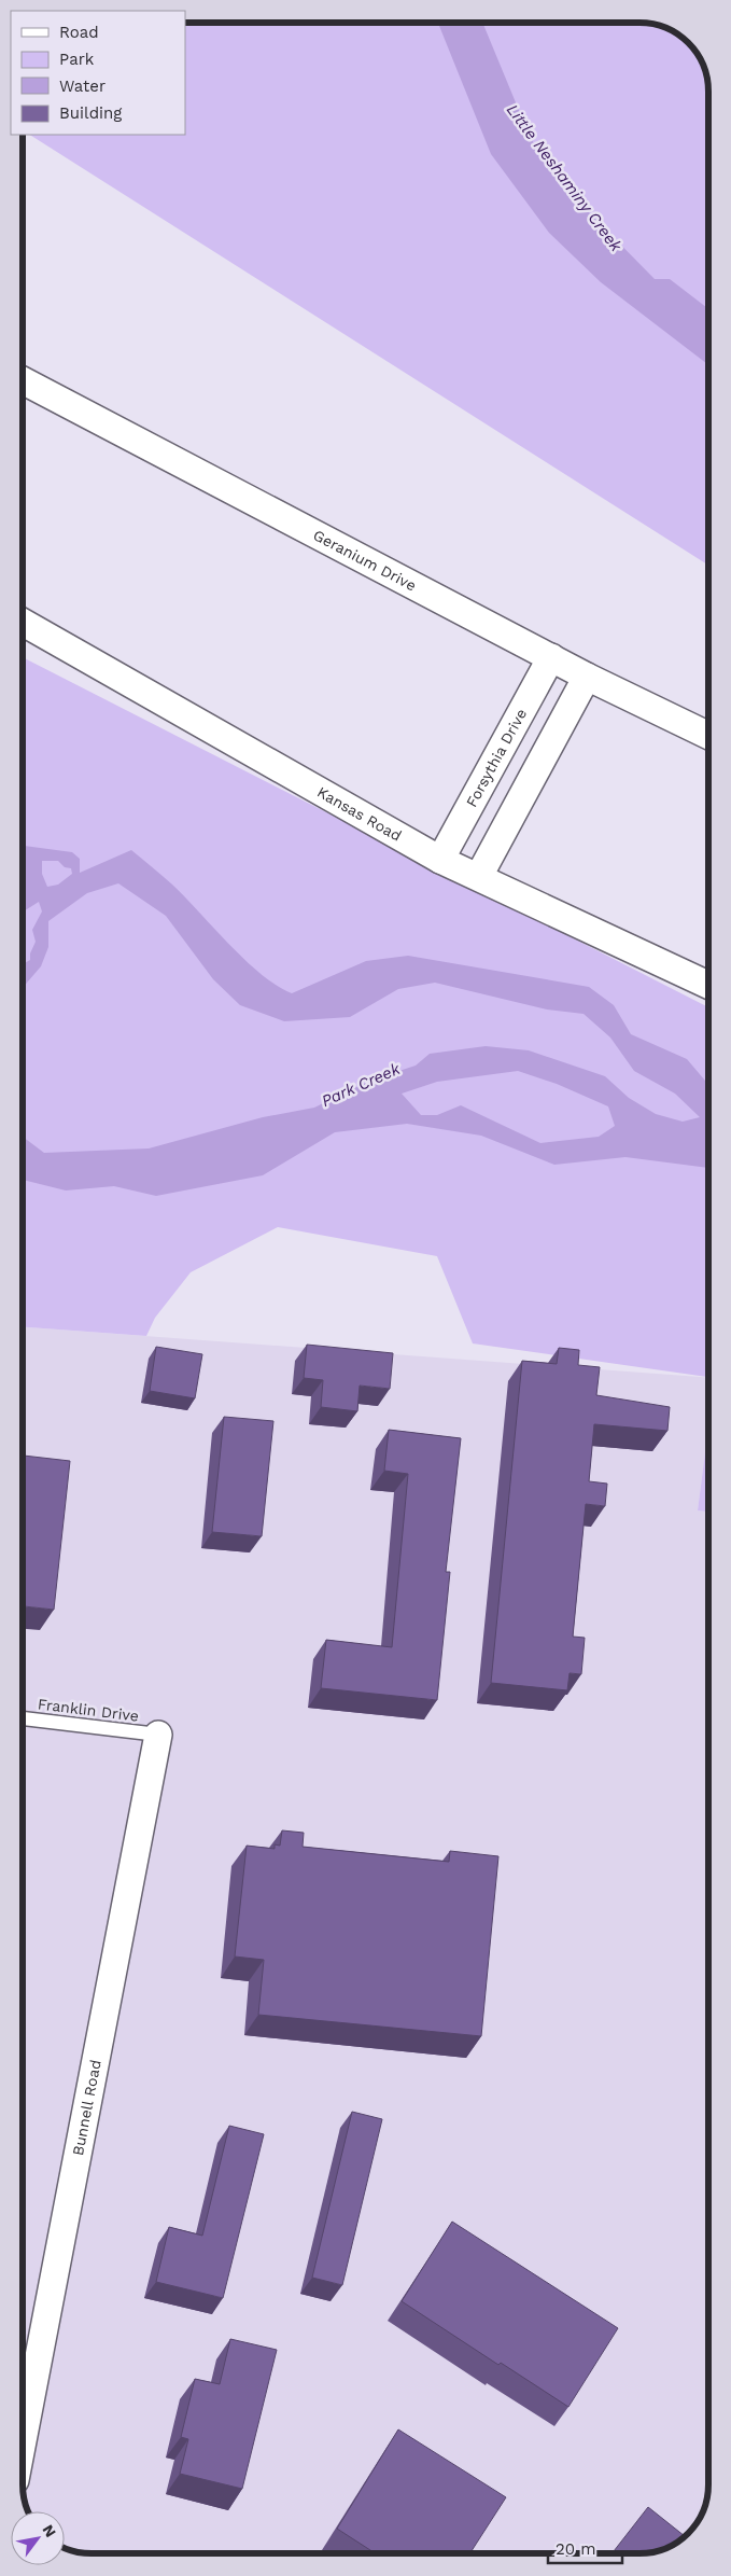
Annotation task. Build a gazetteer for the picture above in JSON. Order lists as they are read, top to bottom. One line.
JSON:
{"streets":{"street":["Geranium Drive","Forsythia Drive","Kansas Road","Bunnell Road"],"lane":["Franklin Drive"]},"crossings":[["Geranium Drive","Forsythia Drive"],["Forsythia Drive","Kansas Road"],["Franklin Drive","Bunnell Road"]],"water":["Little Neshaminy Creek","Park Creek"],"legend":["Road","Park","Water","Building"],"scale_bar":"20 m","north":"top right"}
